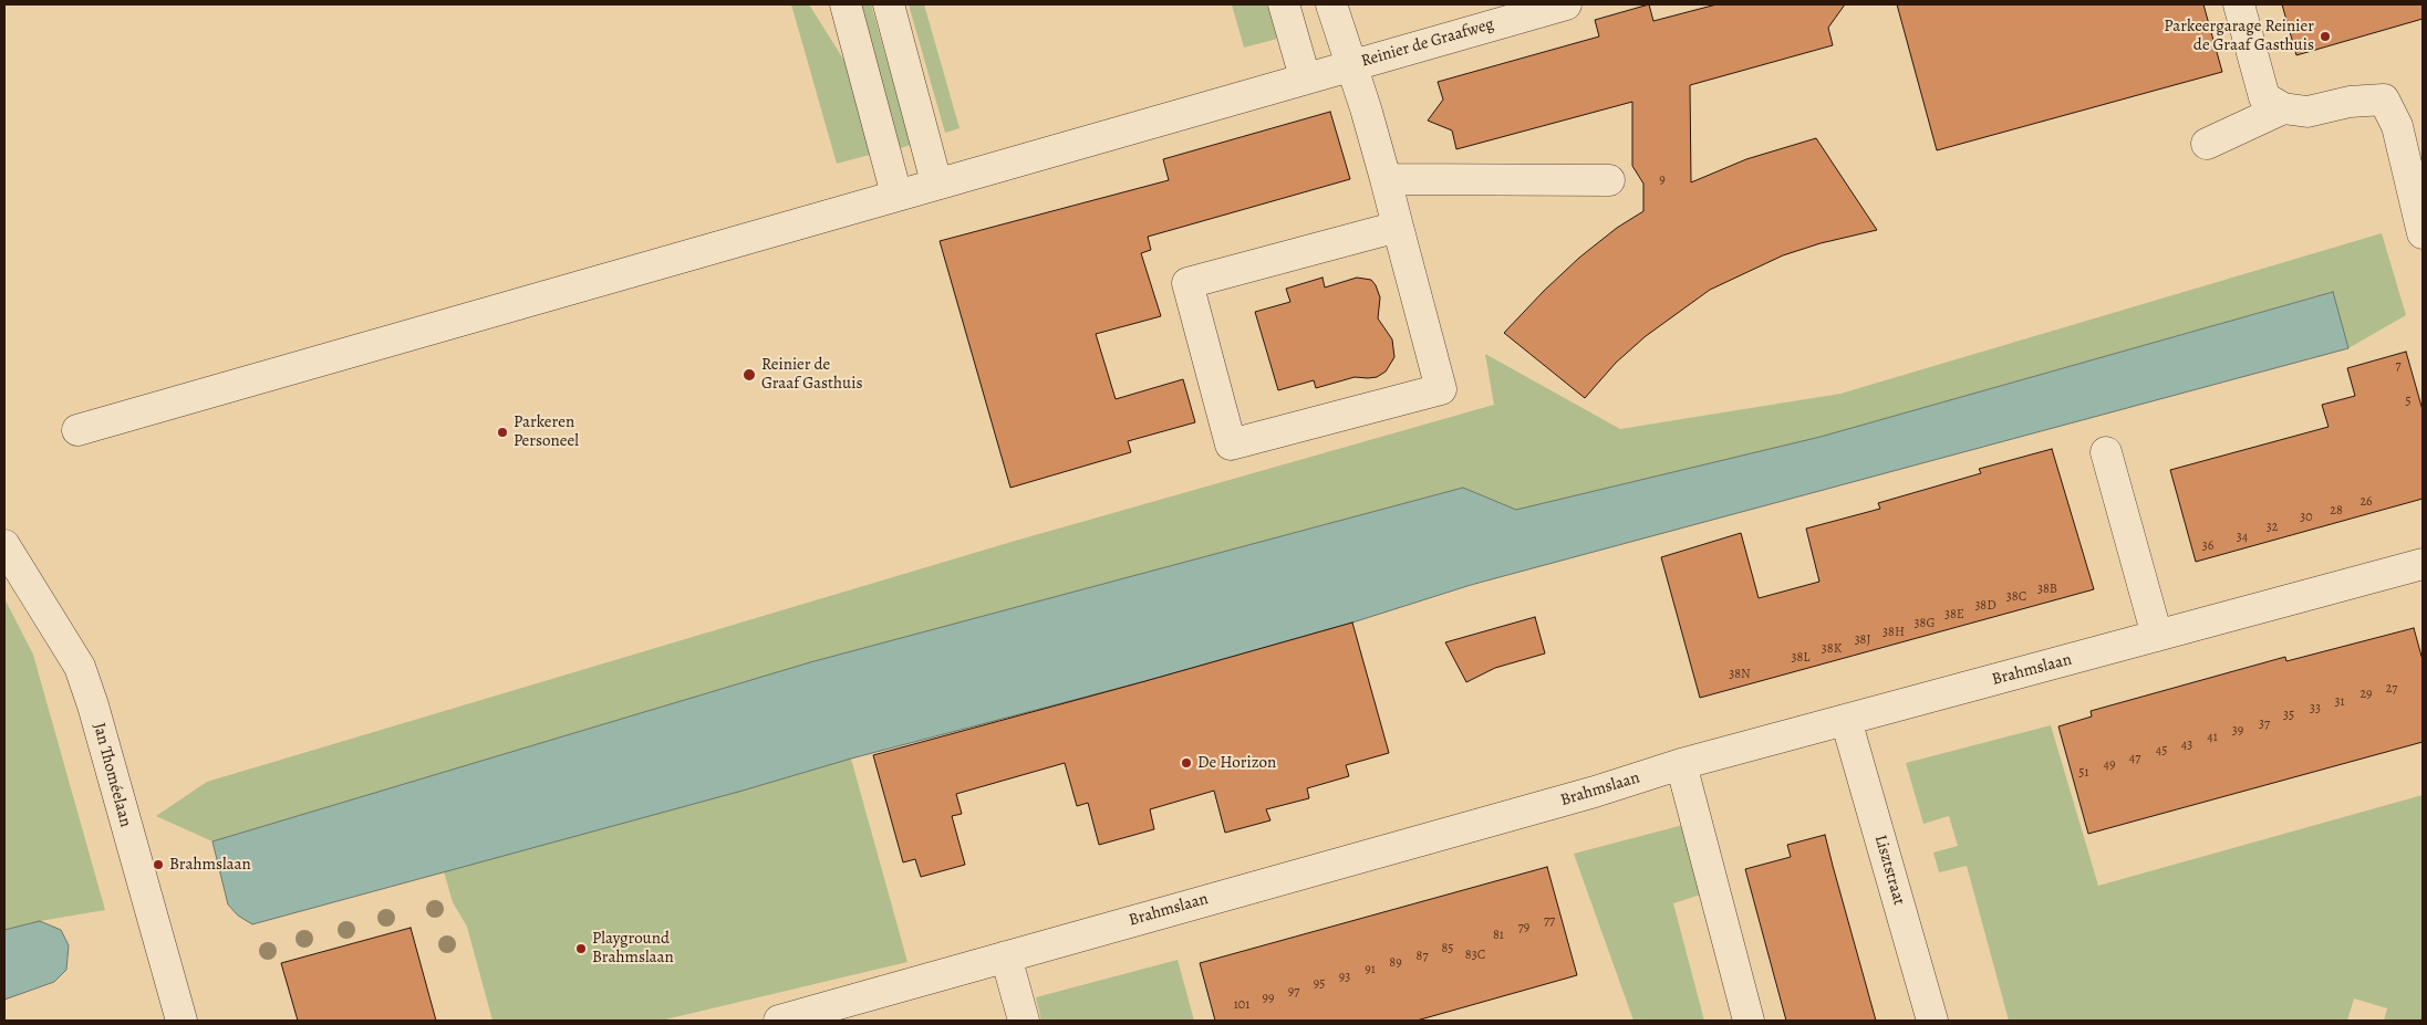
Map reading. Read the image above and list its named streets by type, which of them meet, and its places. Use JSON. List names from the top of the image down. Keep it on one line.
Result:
{"streets":{"street":["Reinier de Graafweg","Brahmslaan","Jan Thoméelaan","Lisztstraat"]},"crossings":[["Brahmslaan","Lisztstraat"]],"places":["Parkeergarage Reinier de Graaf Gasthuis","Reinier de Graaf Gasthuis","Parkeren Personeel","De Horizon","Brahmslaan","Playground Brahmslaan"],"house_numbers":["9","7","5","26","28","30","32","34","36","38B","38C","38D","38E","38G","38H","38J","38K","38L","38N","27","29","31","33","35","37","39","41","43","45","47","49","51","77","79","81","85","83C","87","89","91","93","95","97","99","101"]}
